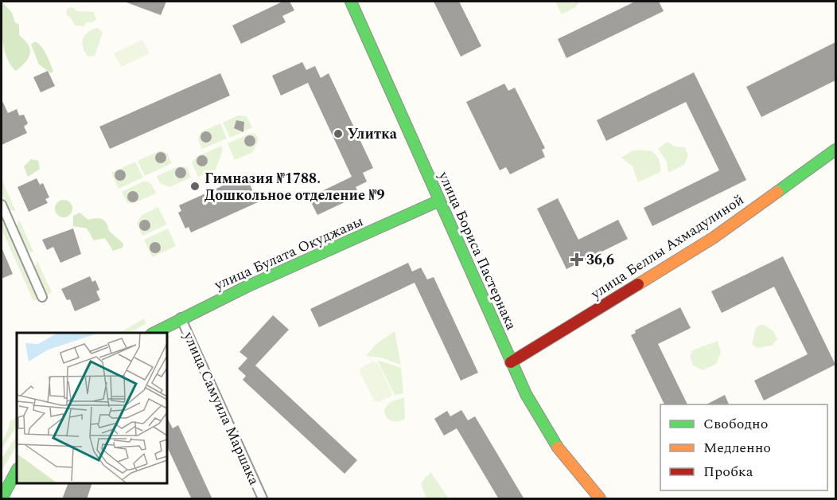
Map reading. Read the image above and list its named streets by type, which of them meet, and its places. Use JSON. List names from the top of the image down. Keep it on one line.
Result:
{"streets":{"street":["улица Беллы Ахмадулиной","улица Бориса Пастернака","улица Булата Окуджавы","улица Самуила Маршака"]},"crossings":[["улица Беллы Ахмадулиной","улица Бориса Пастернака"],["улица Бориса Пастернака","улица Булата Окуджавы"],["улица Булата Окуджавы","улица Самуила Маршака"]],"places":{"other":["Улитка","Гимназия №1788. Дошкольное отделение №9"],"health":["36,6"]},"legend":["Свободно","Медленно","Пробка"]}
